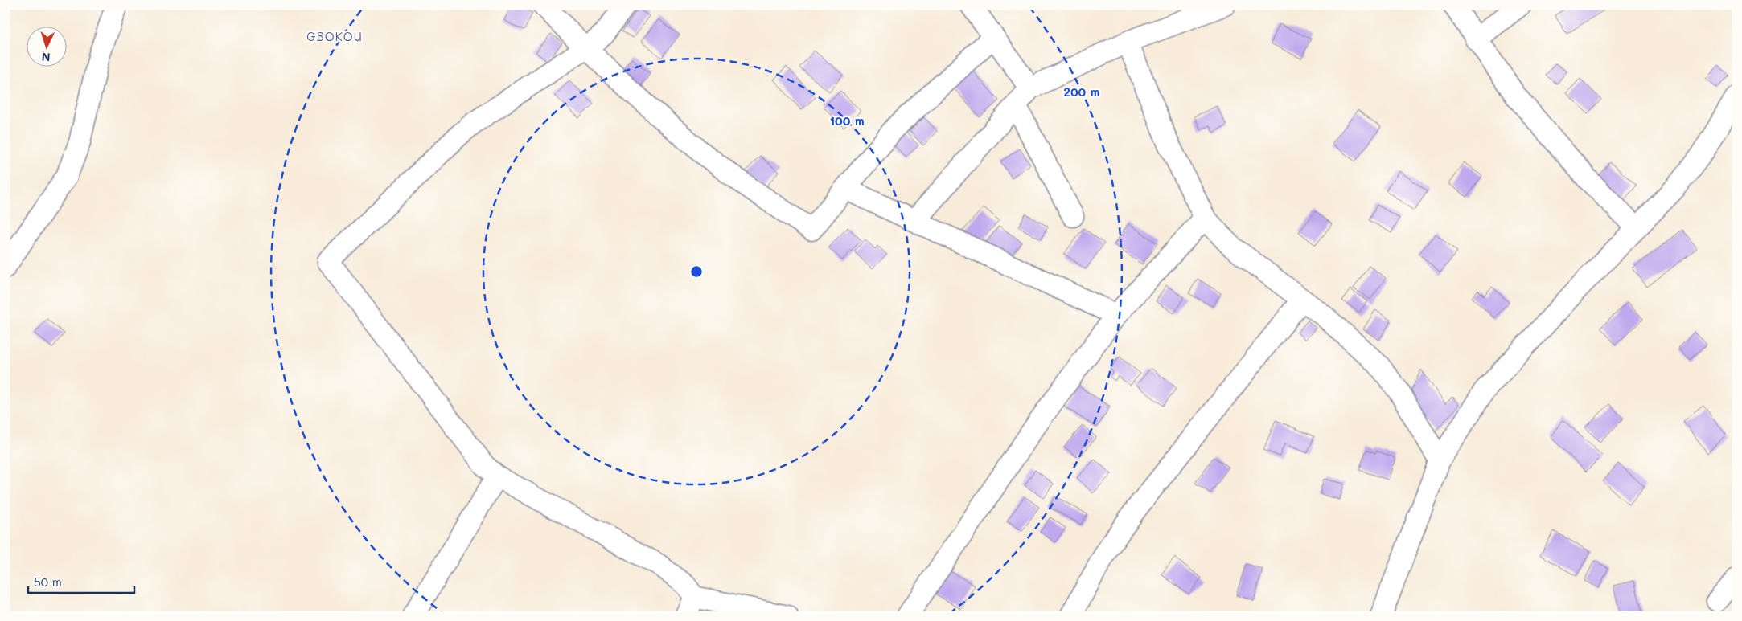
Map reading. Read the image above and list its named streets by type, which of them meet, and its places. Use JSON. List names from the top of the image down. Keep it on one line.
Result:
{"districts":["GBOKOU"],"scale_bar":"50 m","north":"bottom","rings":["200 m","100 m"]}
